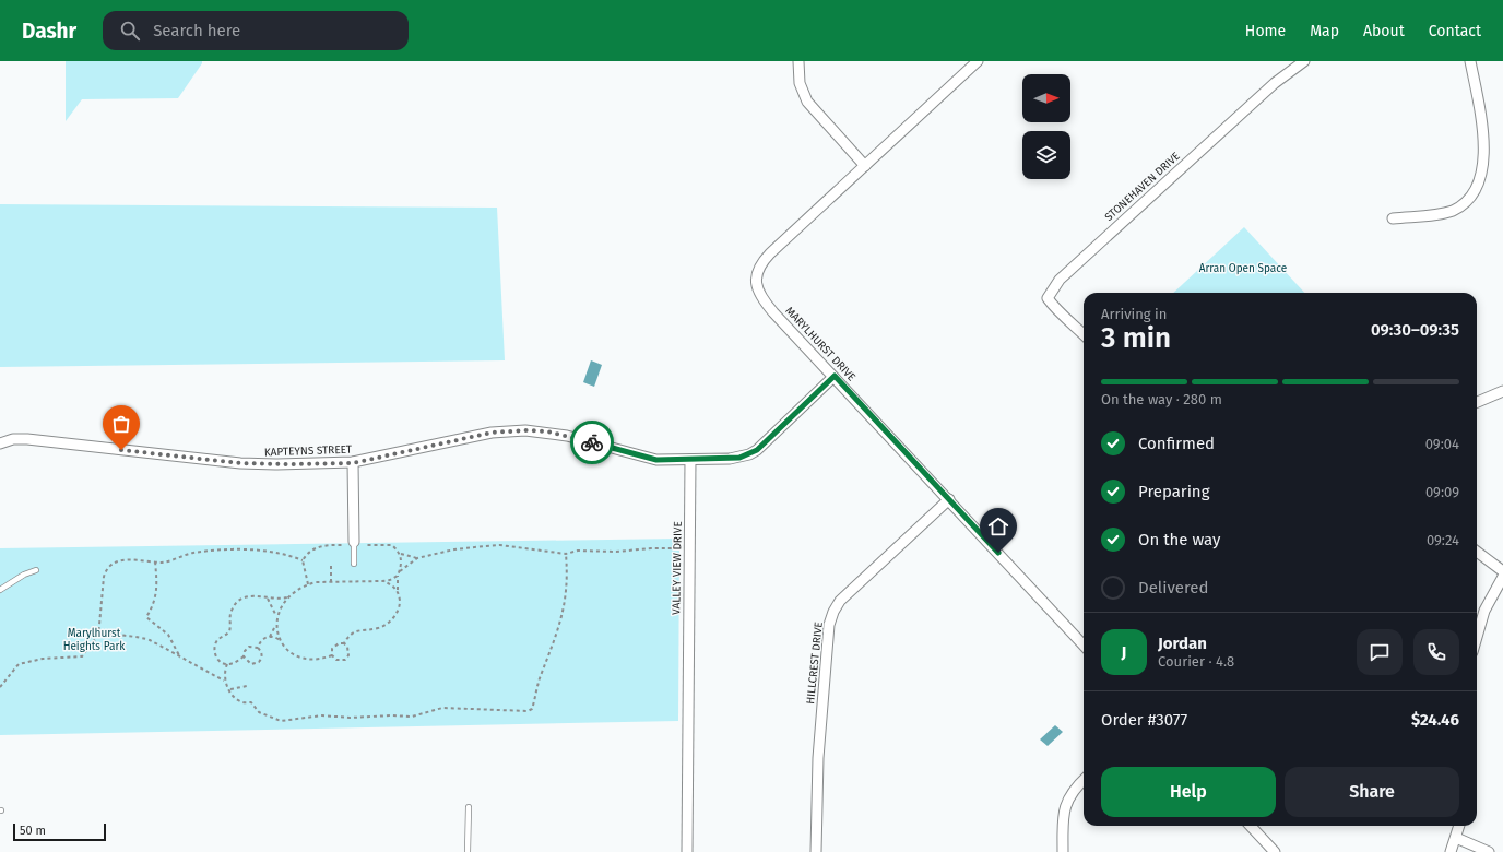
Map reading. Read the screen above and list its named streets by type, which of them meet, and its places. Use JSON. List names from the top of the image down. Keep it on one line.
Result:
{"streets":{"street":["STONEHAVEN DRIVE","MARYLHURST DRIVE","KAPTEYNS STREET","VALLEY VIEW DRIVE","HILLCREST DRIVE"]},"crossings":[["MARYLHURST DRIVE","HILLCREST DRIVE"],["KAPTEYNS STREET","VALLEY VIEW DRIVE"]],"parks":["Arran Open Space","Marylhurst Heights Park"],"scale_bar":"50 m","north":"right","page":{"header":"Dashr","search":"Search here","nav":["Home","Map","About","Contact"],"heading":["3 min","Arriving in","09:30–09:35"],"panel":["Jordan","Courier · 4.8","Order #3077","$24.46"],"bar":"On the way · 280 m","list":[["Confirmed","09:04"],["Preparing","09:09"],["On the way","09:24"],"Delivered"],"round":"J","buttons":["Help","Share"],"scale":"50 m"}}
